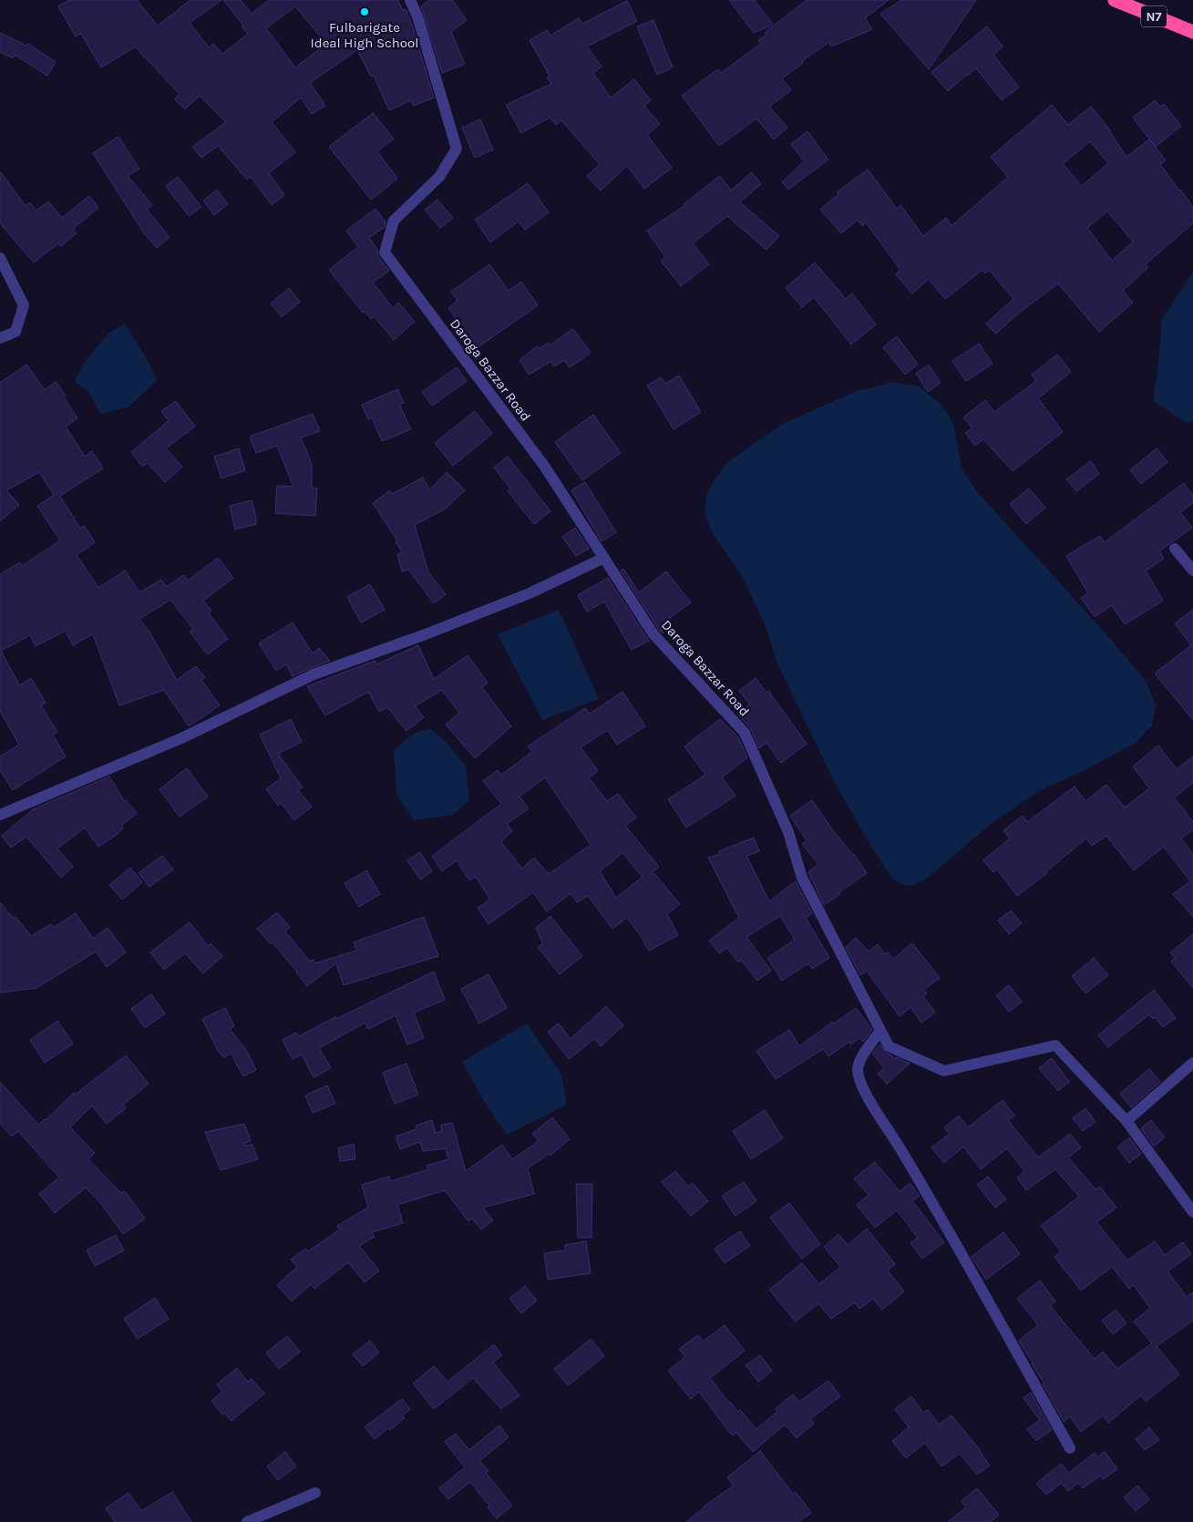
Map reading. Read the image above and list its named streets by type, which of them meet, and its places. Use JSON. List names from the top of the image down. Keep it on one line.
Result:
{"streets":{"highway":["N7"],"street":["Daroga Bazzar Road"]},"places":["Fulbarigate Ideal High School"]}
